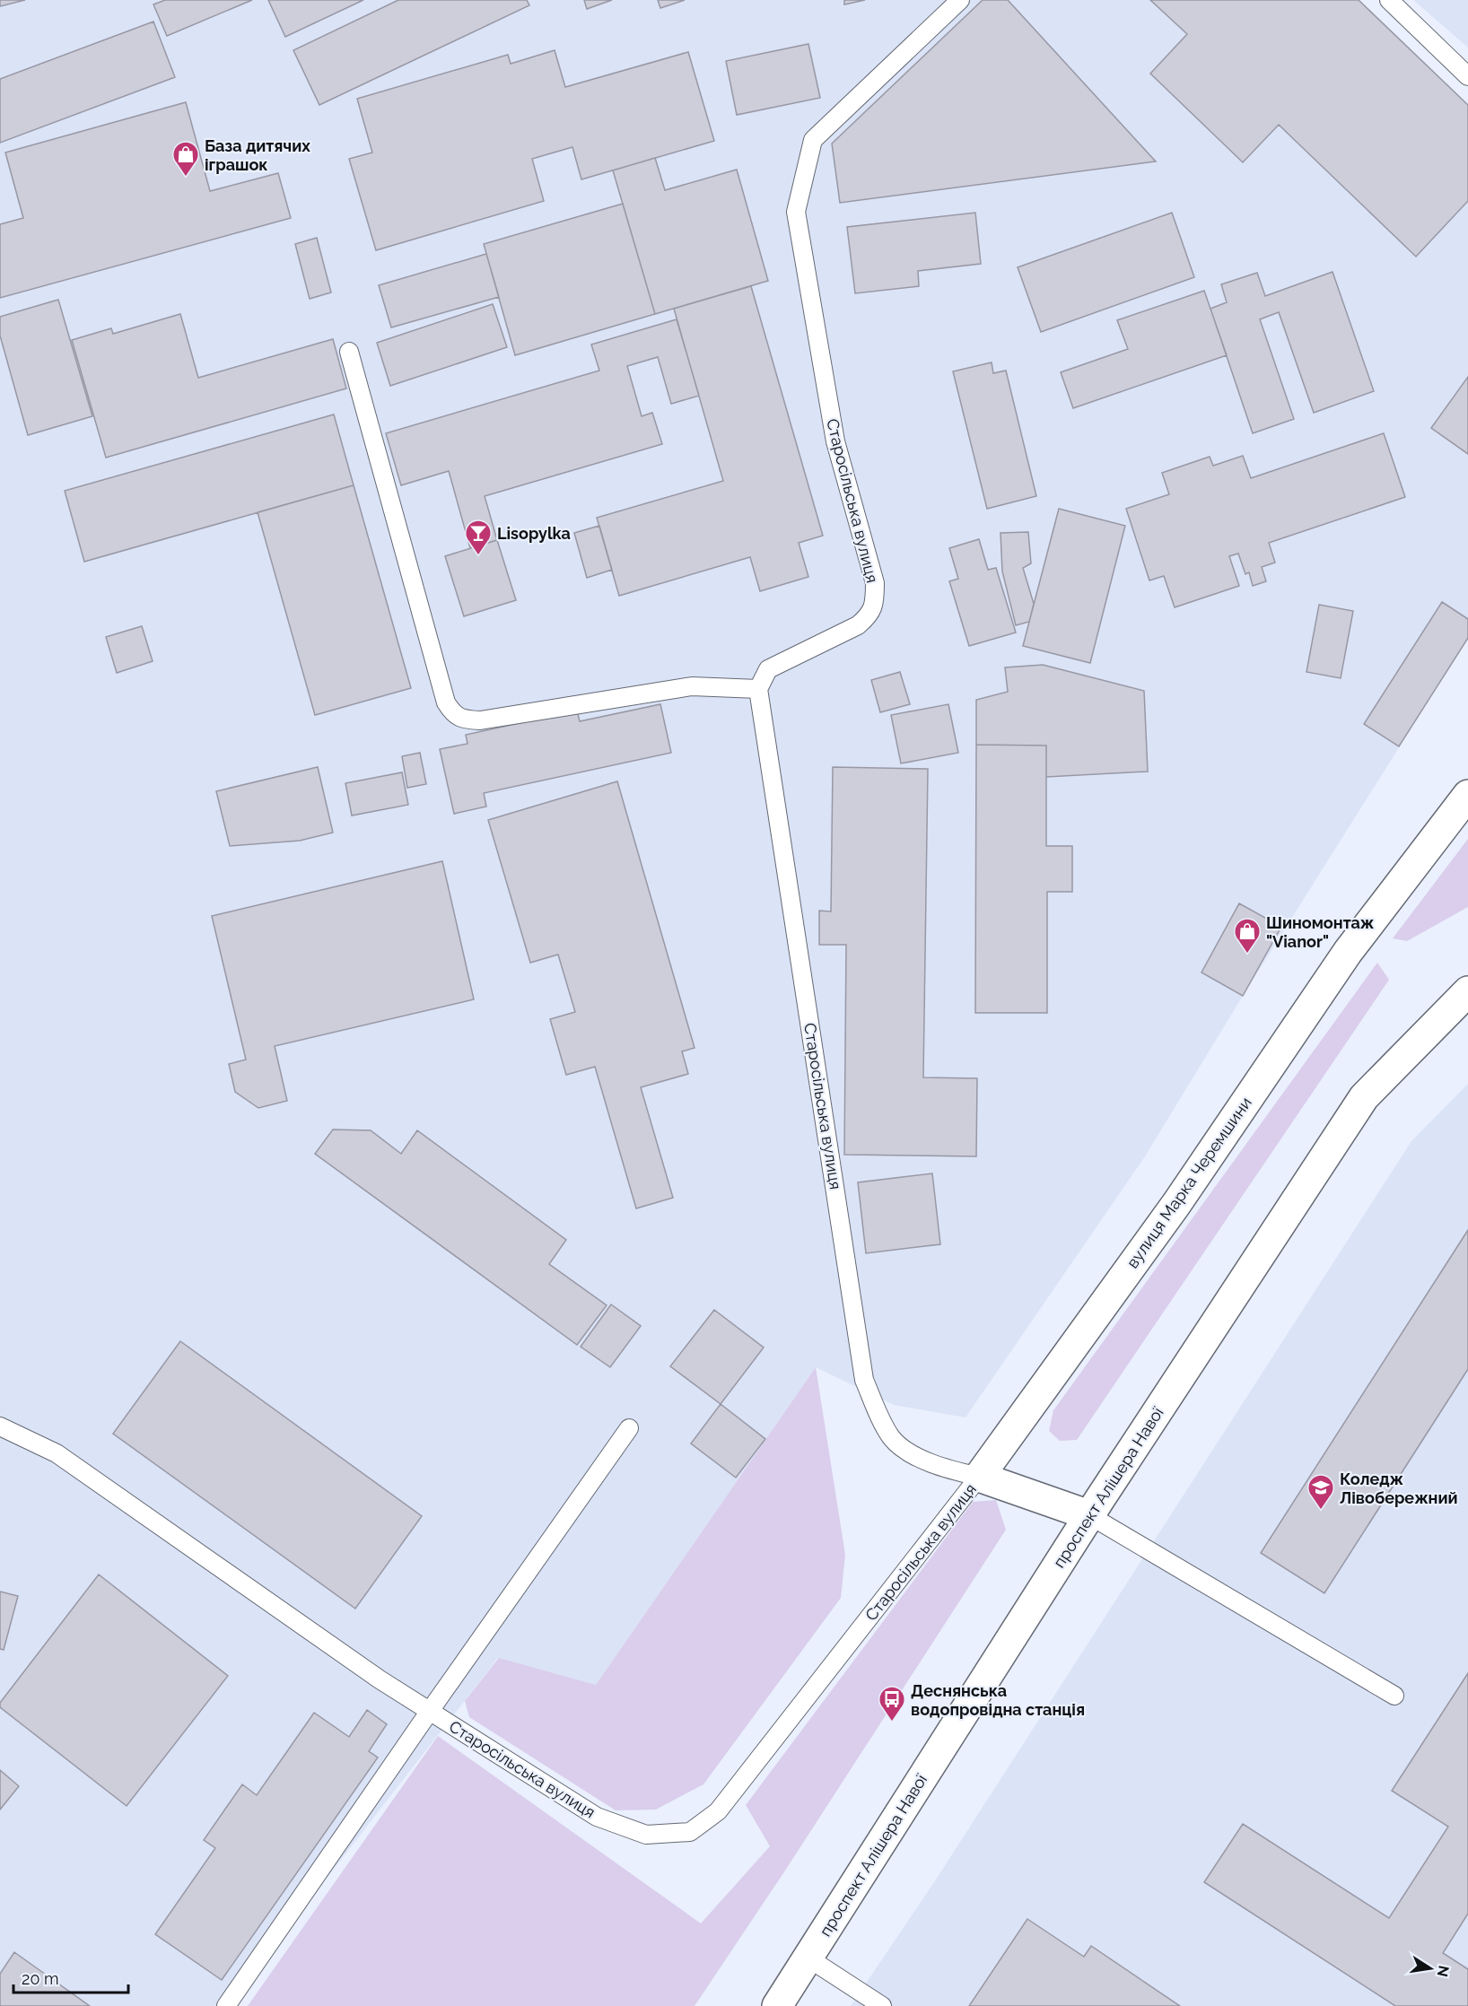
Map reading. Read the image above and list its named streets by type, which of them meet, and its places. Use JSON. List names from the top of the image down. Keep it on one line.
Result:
{"streets":{"street":["вулиця Марка Черемшини","проспект Алішера Навої"],"lane":["Старосільська вулиця"]},"crossings":[["Старосільська вулиця","вулиця Марка Черемшини"]],"places":{"shop":["База дитячих іграшок","Шиномонтаж \"Vianor\""],"bar":["Lisopylka"],"school or university":["Коледж Лівобережний"],"bus stop":["Деснянська водопровідна станція"]},"scale_bar":"20 m","north":"right"}
